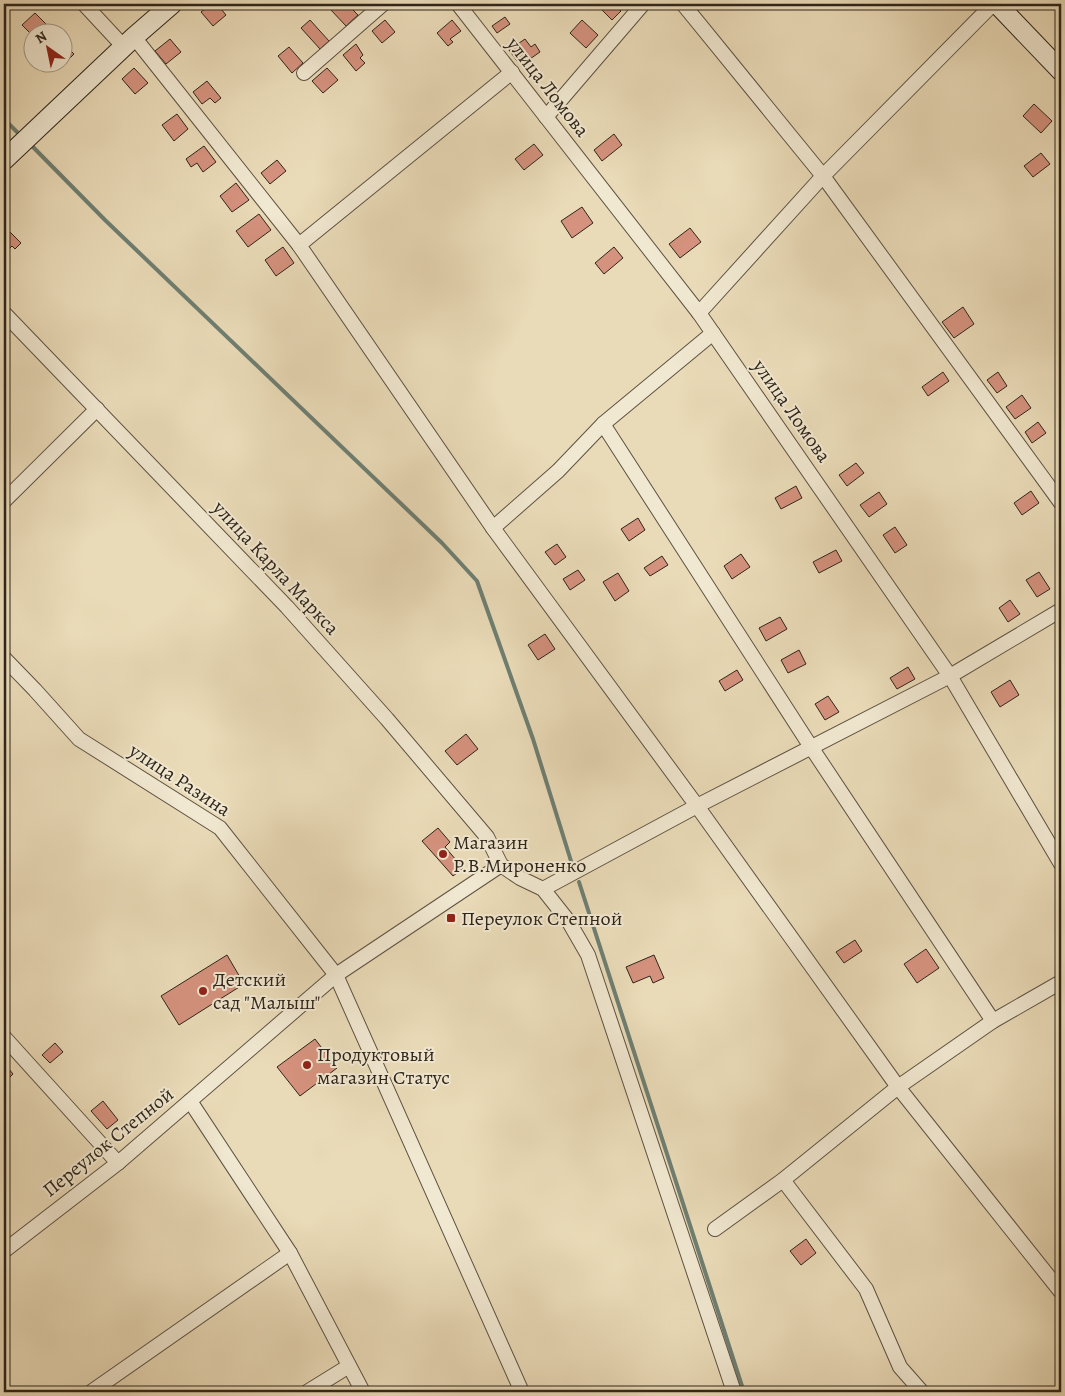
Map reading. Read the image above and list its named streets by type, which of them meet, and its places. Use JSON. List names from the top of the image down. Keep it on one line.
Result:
{"streets":{"street":["улица Ломова","улица Карла Маркса","улица Разина","Переулок Степной"]},"crossings":[["улица Карла Маркса","Переулок Степной"],["улица Разина","Переулок Степной"]],"places":{"other":["Магазин Р.В.Мироненко","Детский сад \"Малыш\"","Продуктовый магазин Статус"],"transit":["Переулок Степной"]},"north":"top left"}
